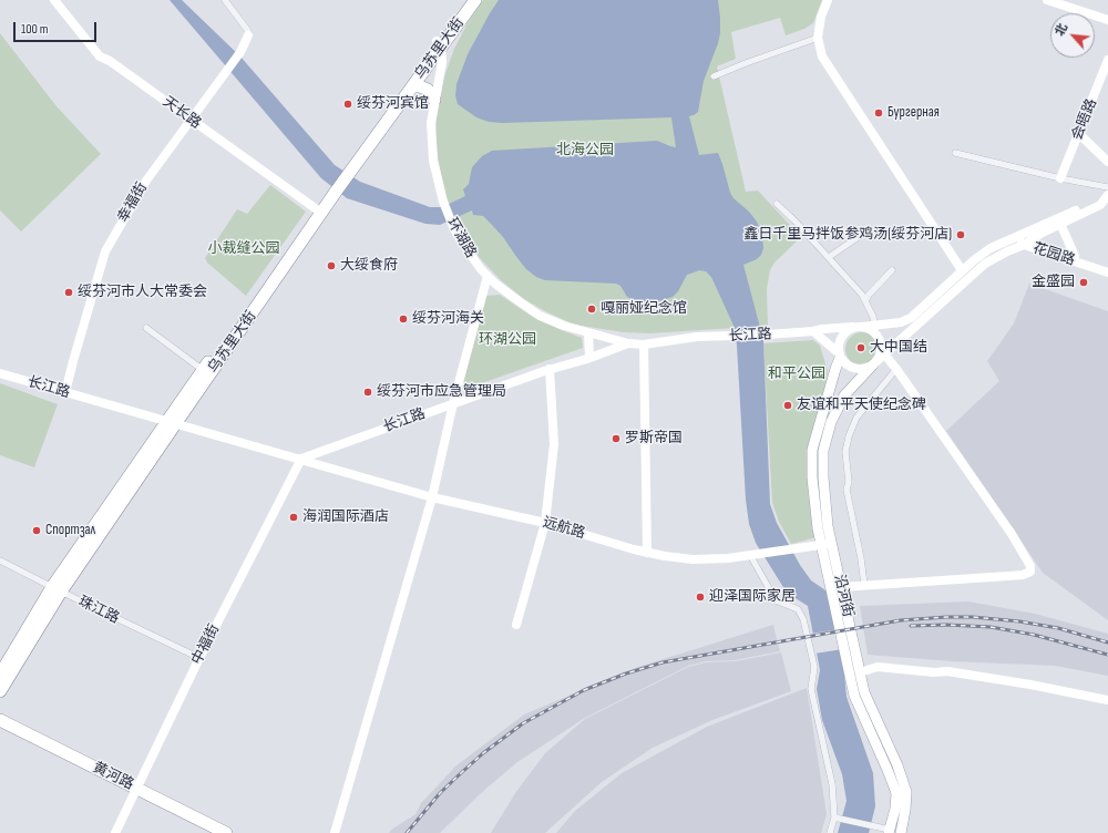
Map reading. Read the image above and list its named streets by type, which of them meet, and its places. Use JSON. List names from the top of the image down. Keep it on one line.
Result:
{"streets":{"highway":["乌苏里大街","黄河路"],"main road":["沿河街"],"street":["天长路","会晤路","幸福街","环湖路","花园路","长江路","远航路","珠江路","中福街"]},"crossings":[["乌苏里大街","天长路"],["乌苏里大街","环湖路"],["乌苏里大街","长江路"],["乌苏里大街","珠江路"],["天长路","幸福街"],["幸福街","长江路"],["环湖路","长江路"],["花园路","长江路"],["长江路","远航路"],["长江路","沿河街"],["长江路","中福街"],["远航路","沿河街"],["远航路","中福街"],["珠江路","中福街"],["中福街","黄河路"]],"parks":["北海公园","小裁缝公园","环湖公园","和平公园"],"places":["绥芬河宾馆","Бургерная","鑫日千里马拌饭参鸡汤(绥芬河店)","大绥食府","金盛园","绥芬河市人大常委会","嘎丽娅纪念馆","绥芬河海关","大中国结","绥芬河市应急管理局","友谊和平天使纪念碑","罗斯帝国","海润国际酒店","Спортзал","迎泽国际家居"],"scale_bar":"100 m","north":"top left"}
